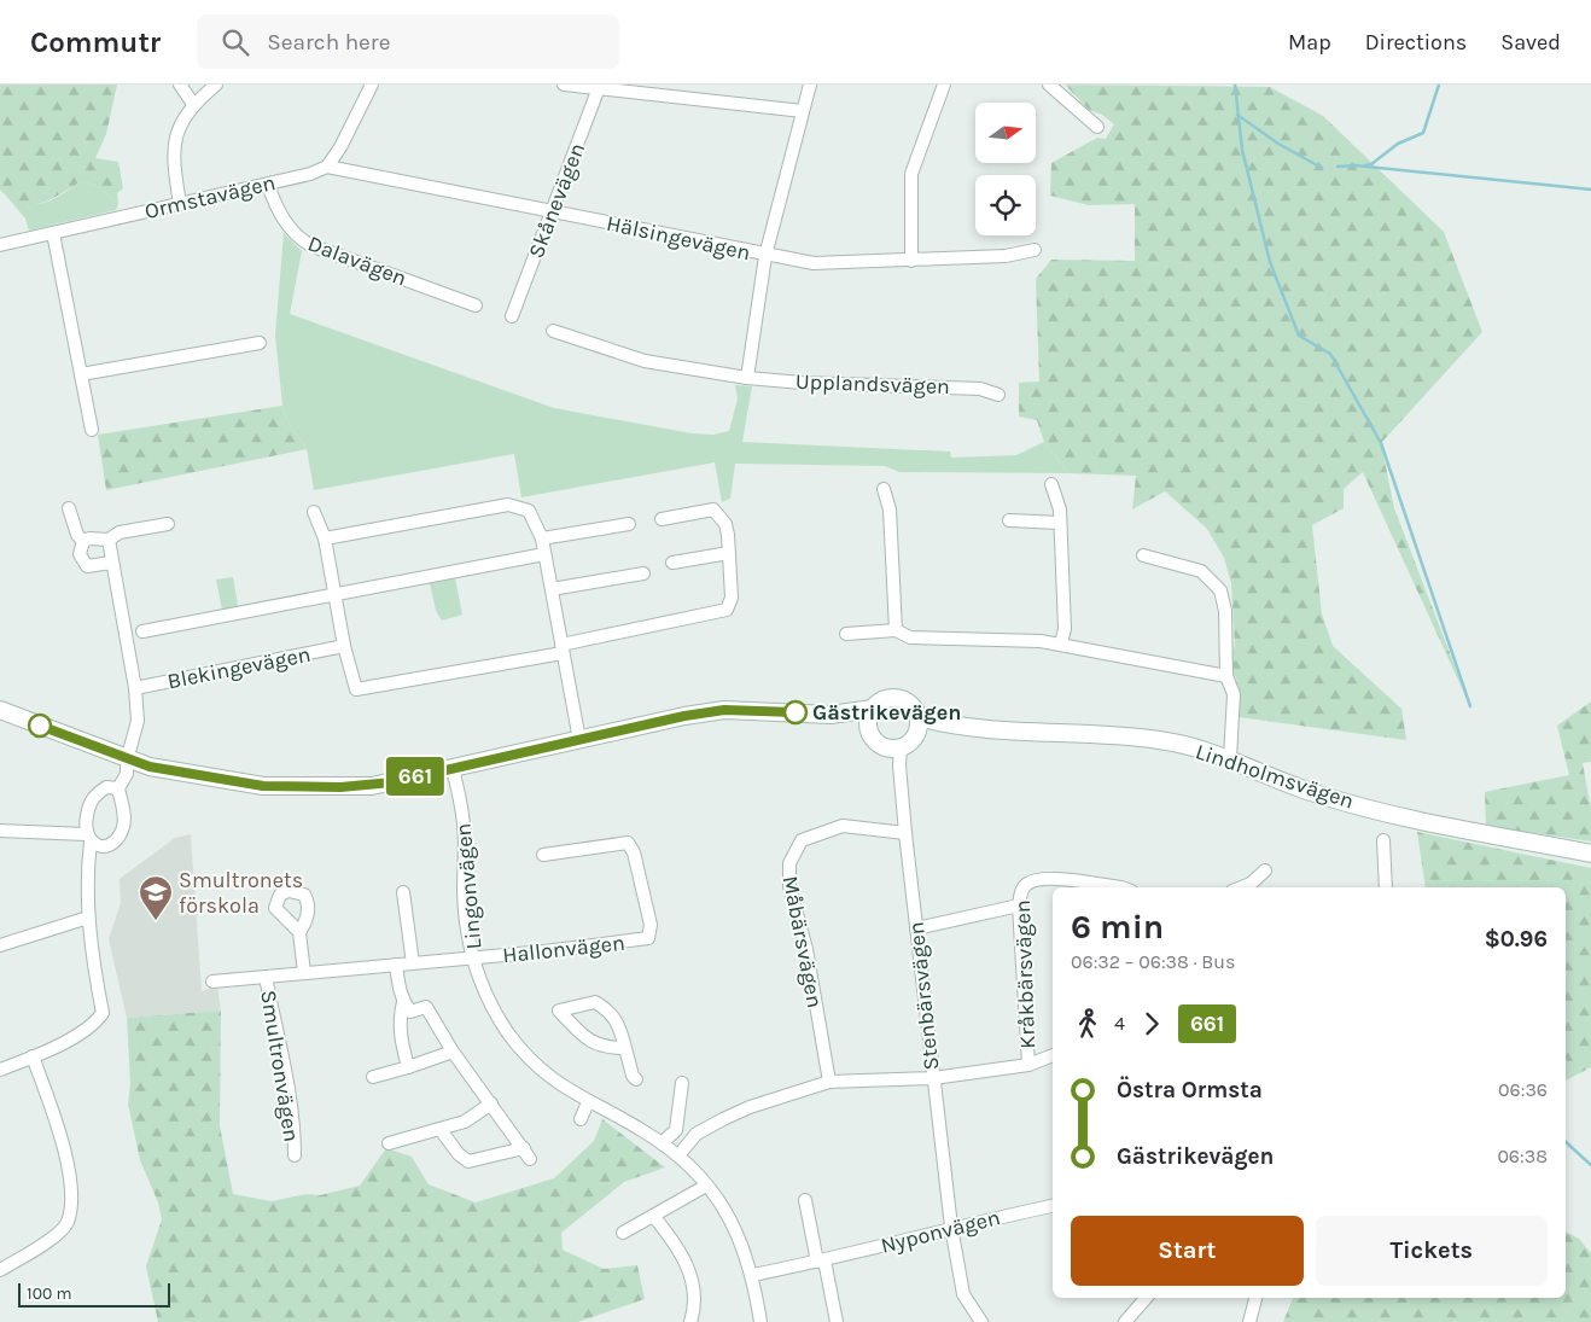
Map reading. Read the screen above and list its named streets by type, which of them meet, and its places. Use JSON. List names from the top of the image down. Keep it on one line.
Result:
{"streets":{"main road":["Lindholmsvägen"],"street":["Ormstavägen","Skånevägen","Hälsingevägen","Dalavägen","Upplandsvägen","Blekingevägen","Lingonvägen","Måbärsvägen","Hallonvägen","Kråkbärsvägen","Stenbärsvägen","Smultronvägen","Nyponvägen"]},"crossings":[["Ormstavägen","Hälsingevägen"],["Ormstavägen","Dalavägen"],["Skånevägen","Hälsingevägen"],["Lindholmsvägen","Lingonvägen"],["Lindholmsvägen","Stenbärsvägen"],["Lingonvägen","Hallonvägen"],["Lingonvägen","Smultronvägen"],["Lingonvägen","Nyponvägen"],["Måbärsvägen","Stenbärsvägen"],["Hallonvägen","Smultronvägen"],["Stenbärsvägen","Nyponvägen"]],"places":{"other":["Gästrikevägen"],"school or university":["Smultronets förskola"]},"lines":["bus line 661"],"scale_bar":"100 m","north":"right","page":{"header":"Commutr","search":"Search here","nav":["Map","Directions","Saved"],"on_map":"661","heading":["6 min","06:32 – 06:38 · Bus","$0.96"],"legs":["4","661"],"list":[{"name":"Östra Ormsta","value":"06:36"},{"name":"Gästrikevägen","value":"06:38"}],"buttons":["Start","Tickets"],"scale":"100 m"}}
